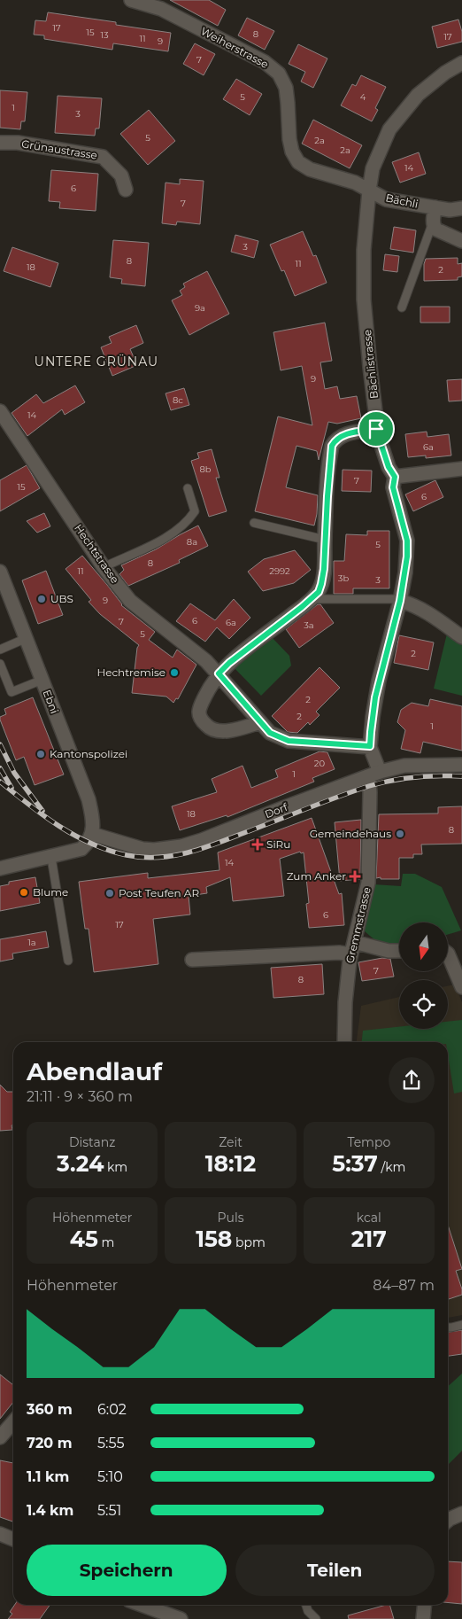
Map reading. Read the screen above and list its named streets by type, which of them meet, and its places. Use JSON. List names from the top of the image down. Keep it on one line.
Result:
{"streets":{"street":["Weiherstrasse","Grünaustrasse","Bächli","Bächlistrasse","Hechtstrasse","Ebni","Dorf","Gremmstrasse"]},"crossings":[["Weiherstrasse","Bächli"],["Weiherstrasse","Bächlistrasse"],["Bächli","Bächlistrasse"],["Bächlistrasse","Hechtstrasse"],["Bächlistrasse","Dorf"],["Bächlistrasse","Gremmstrasse"],["Ebni","Dorf"],["Dorf","Gremmstrasse"]],"districts":["UNTERE GRÜNAU"],"places":{"other":["UBS","Hechtremise","Kantonspolizei","Gemeindehaus","Blume","Post Teufen AR"],"health":["SiRu","Zum Anker"]},"house_numbers":["17","15","8","13","17","11","9","7","5","4","1","3","5","2a","2a","14","6","7","3","8","11","18","2","9a","9","8c","14","6a","8b","7","15","6","8a","5","8","11","2992","3b","3","9","6","7","6a","3a","5","2","2","2","1","20","1","18","8","14","6","17","1a","7","8"],"north":"bottom","page":{"heading":["Abendlauf","21:11 · 9 × 360 m"],"stats":[["Distanz","3.24 km"],["Zeit","18:12"],["Tempo","5:37 /km"],["Höhenmeter","45 m"],["Puls","158 bpm"],["kcal","217"]],"chart":["Höhenmeter","84–87 m"],"list":[{"name":"360 m","note":"6:02"},{"name":"720 m","note":"5:55"},{"name":"1.1 km","note":"5:10"},{"name":"1.4 km","note":"5:51"}],"buttons":["Speichern","Teilen"]}}
